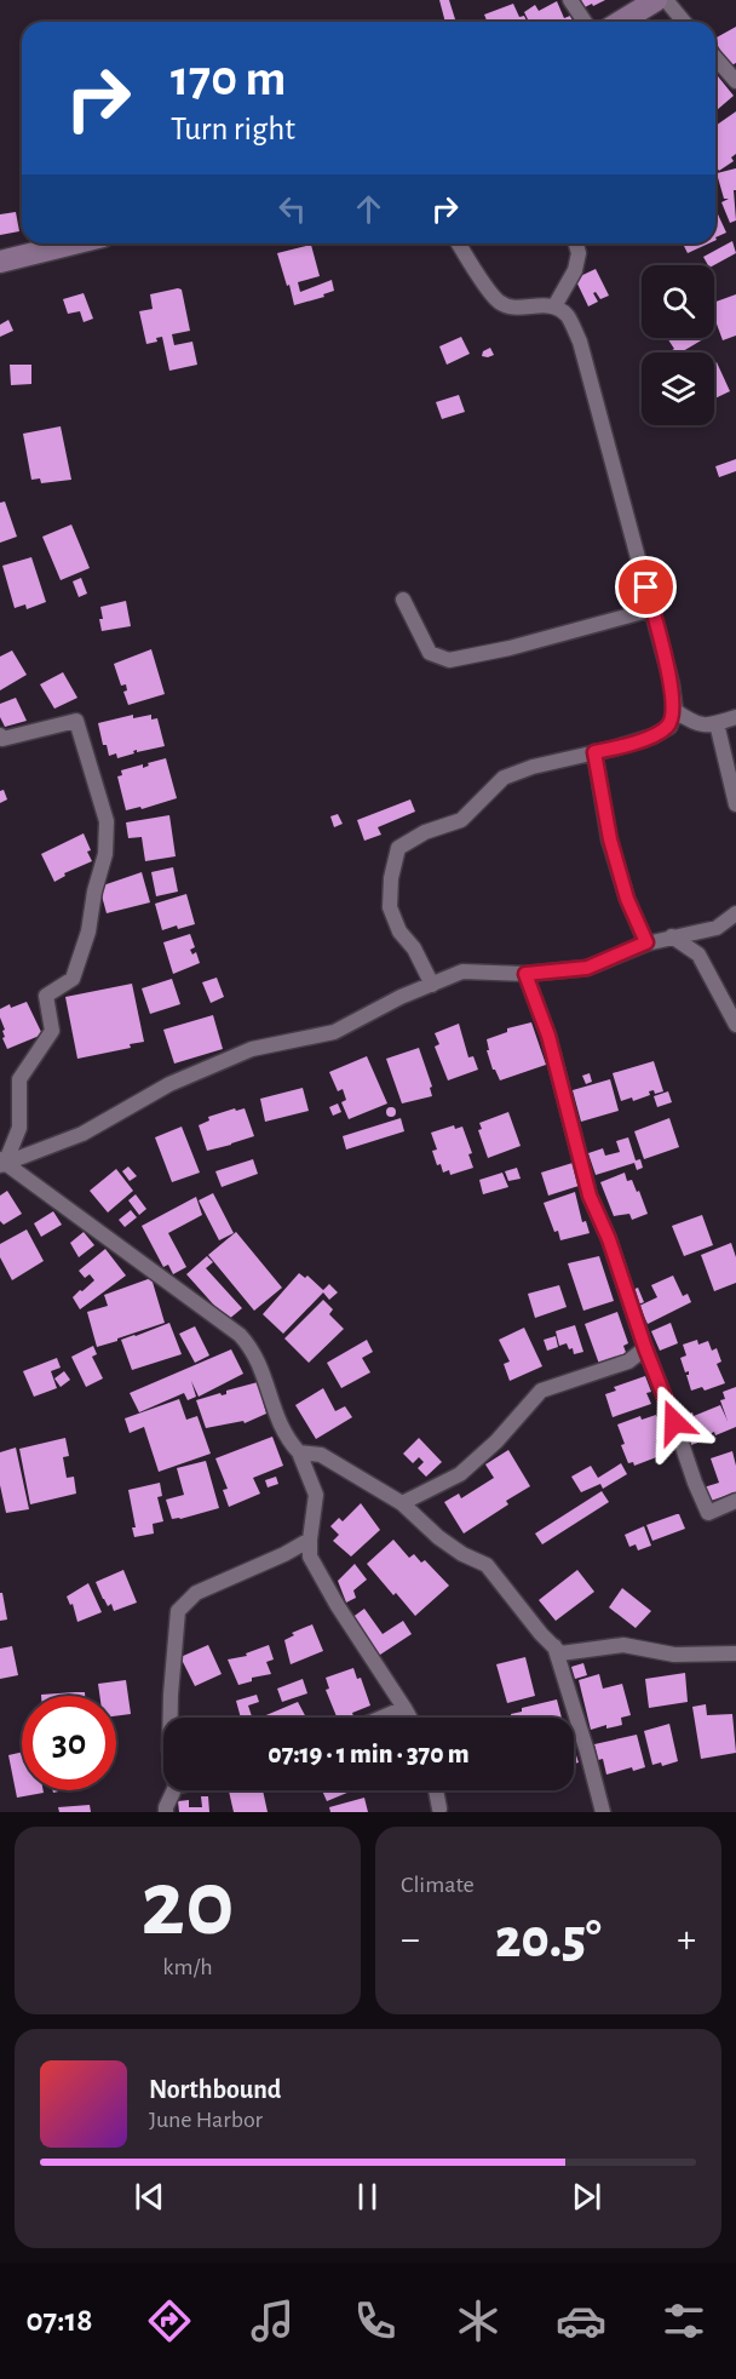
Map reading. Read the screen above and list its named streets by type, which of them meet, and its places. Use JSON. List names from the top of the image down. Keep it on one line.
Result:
{"page":{"turn":["170 m","Turn right"],"limit":"30","trip":"07:19 · 1 min · 370 m","tile":[["20","km/h"],"Climate"],"heat":["−","20.5°","+"],"song":["Northbound","June Harbor"],"tabs":"07:18"}}
